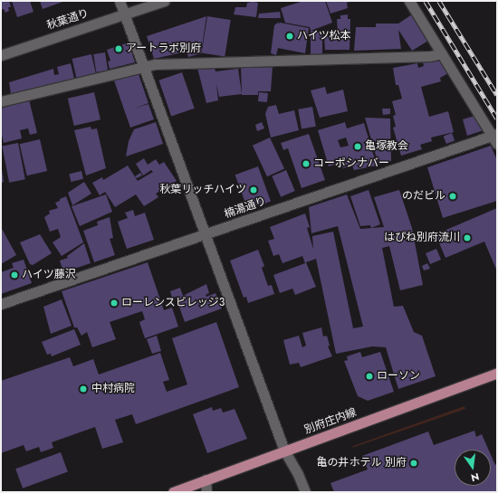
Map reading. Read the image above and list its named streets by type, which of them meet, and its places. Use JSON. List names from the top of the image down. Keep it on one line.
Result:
{"streets":{"main road":["別府庄内線"],"street":["秋葉通り","楠湯通り"]},"places":["ハイツ松本","アートラボ別府","亀塚教会","コーポシナバー","秋葉リッチハイツ","のだビル","はぴね別府流川","ハイツ藤沢","ローレンスビレッジ3","ローソン","中村病院","亀の井ホテル 別府"],"north":"bottom"}
